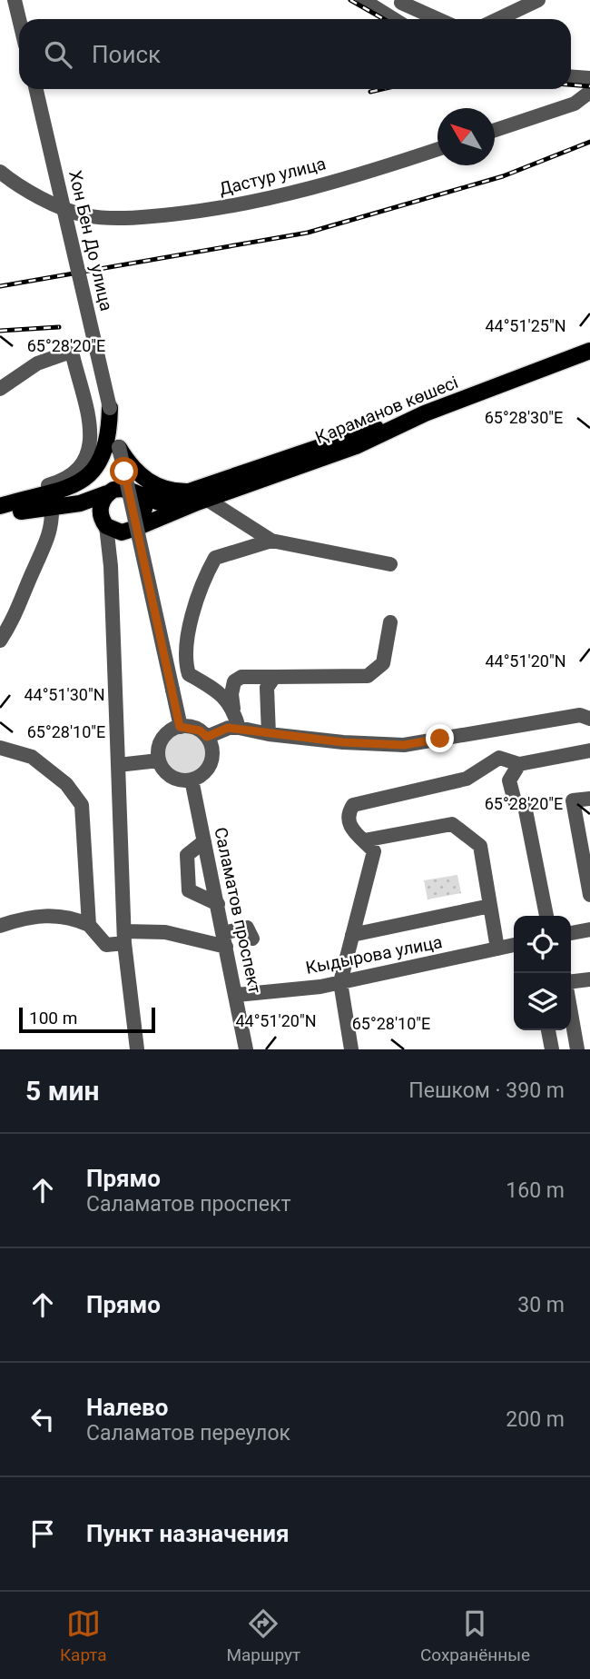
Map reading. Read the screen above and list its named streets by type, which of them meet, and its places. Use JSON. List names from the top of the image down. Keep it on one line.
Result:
{"streets":{"main road":["Қараманов көшесі"],"street":["Дастур улица","Хон Бен До улица","Саламатов проспект","Кыдырова улица"]},"crossings":[["Саламатов проспект","Кыдырова улица"]],"scale_bar":"100 m","north":"top left","page":{"search":"Поиск","scale":"100 m","heading":["5 мин","Пешком · 390 m"],"list":[["Прямо","Саламатов проспект","160 m"],["Прямо","30 m"],["Налево","Саламатов переулок","200 m"],"Пункт назначения"],"nav":["Карта","Маршрут","Сохранённые"]},"coordinates":["44°51'25\"N","65°28'20\"E","65°28'30\"E","44°51'20\"N","44°51'30\"N","65°28'10\"E"]}
